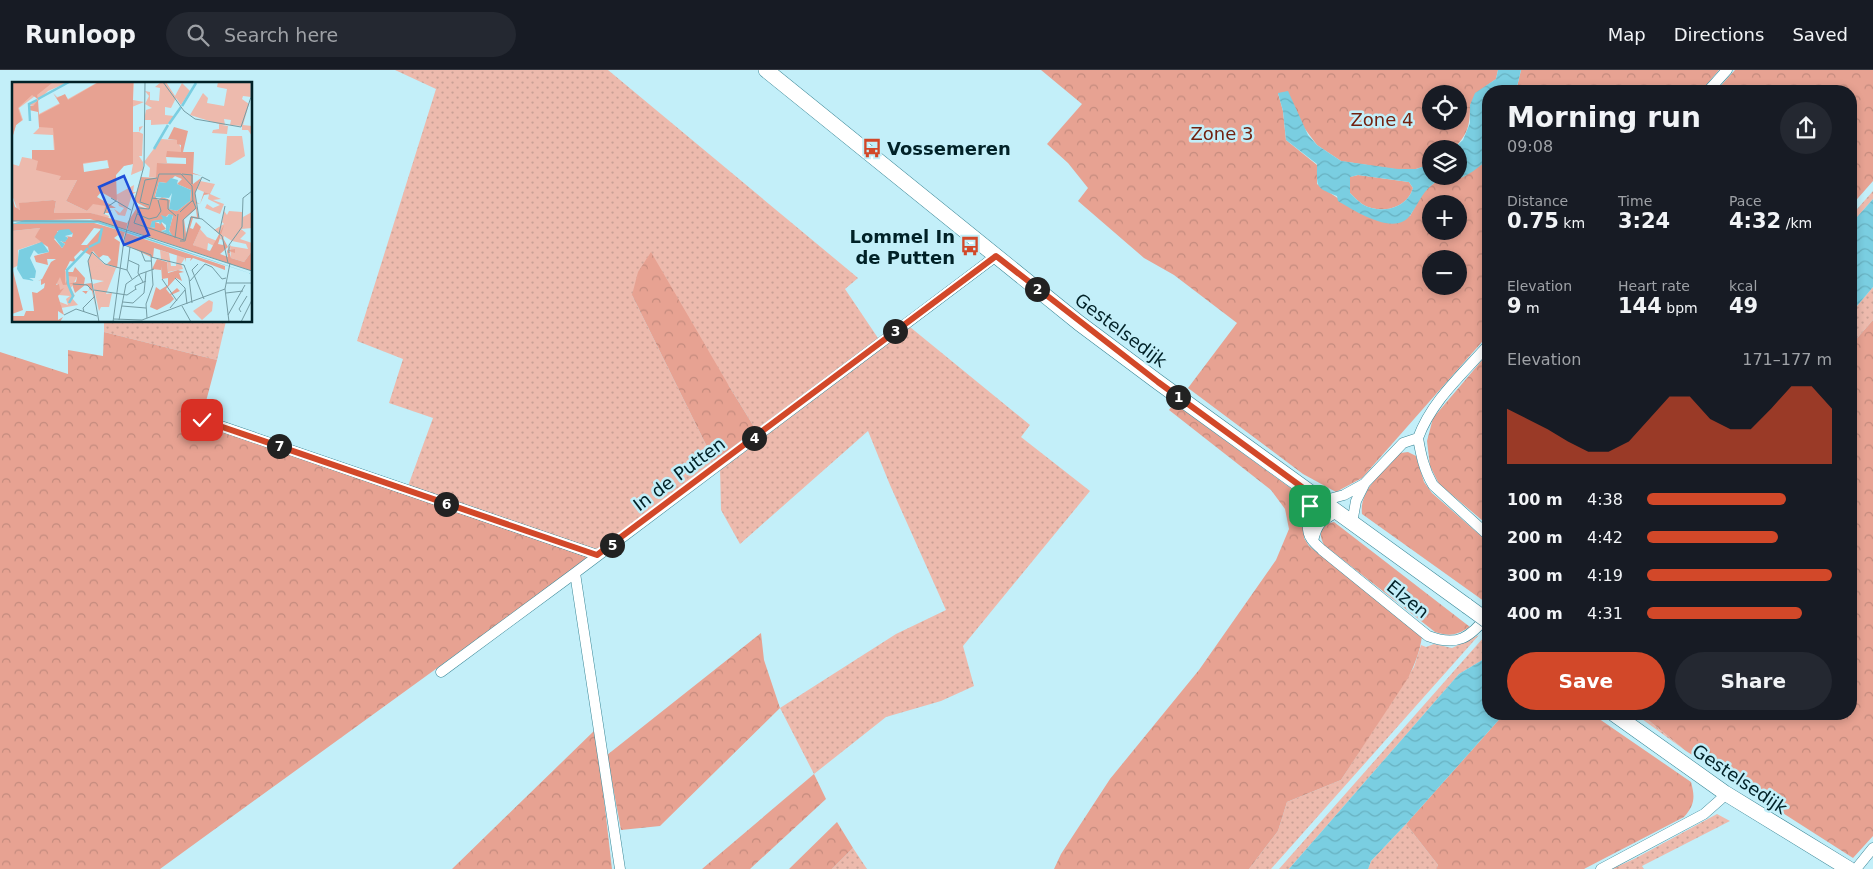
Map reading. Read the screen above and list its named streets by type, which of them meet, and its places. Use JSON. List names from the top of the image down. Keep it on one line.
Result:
{"streets":{"main road":["Gestelsedijk"],"street":["In de Putten","Elzen"]},"crossings":[["Gestelsedijk","In de Putten"]],"parks":["Zone 4","Zone 3"],"places":{"bus stop":["Vossemeren","Lommel In de Putten"]},"page":{"header":"Runloop","search":"Search here","nav":["Map","Directions","Saved"],"map_buttons":["+","−"],"heading":["Morning run","09:08"],"stats":[["Distance","0.75 km"],["Time","3:24"],["Pace","4:32 /km"],["Elevation","9 m"],["Heart rate","144 bpm"],["kcal","49"]],"pins":["2","3","1","4","7","6","5"],"chart":["Elevation","171–177 m"],"list":[{"name":"100 m","note":"4:38"},{"name":"200 m","note":"4:42"},{"name":"300 m","note":"4:19"},{"name":"400 m","note":"4:31"}],"buttons":["Save","Share"]}}
